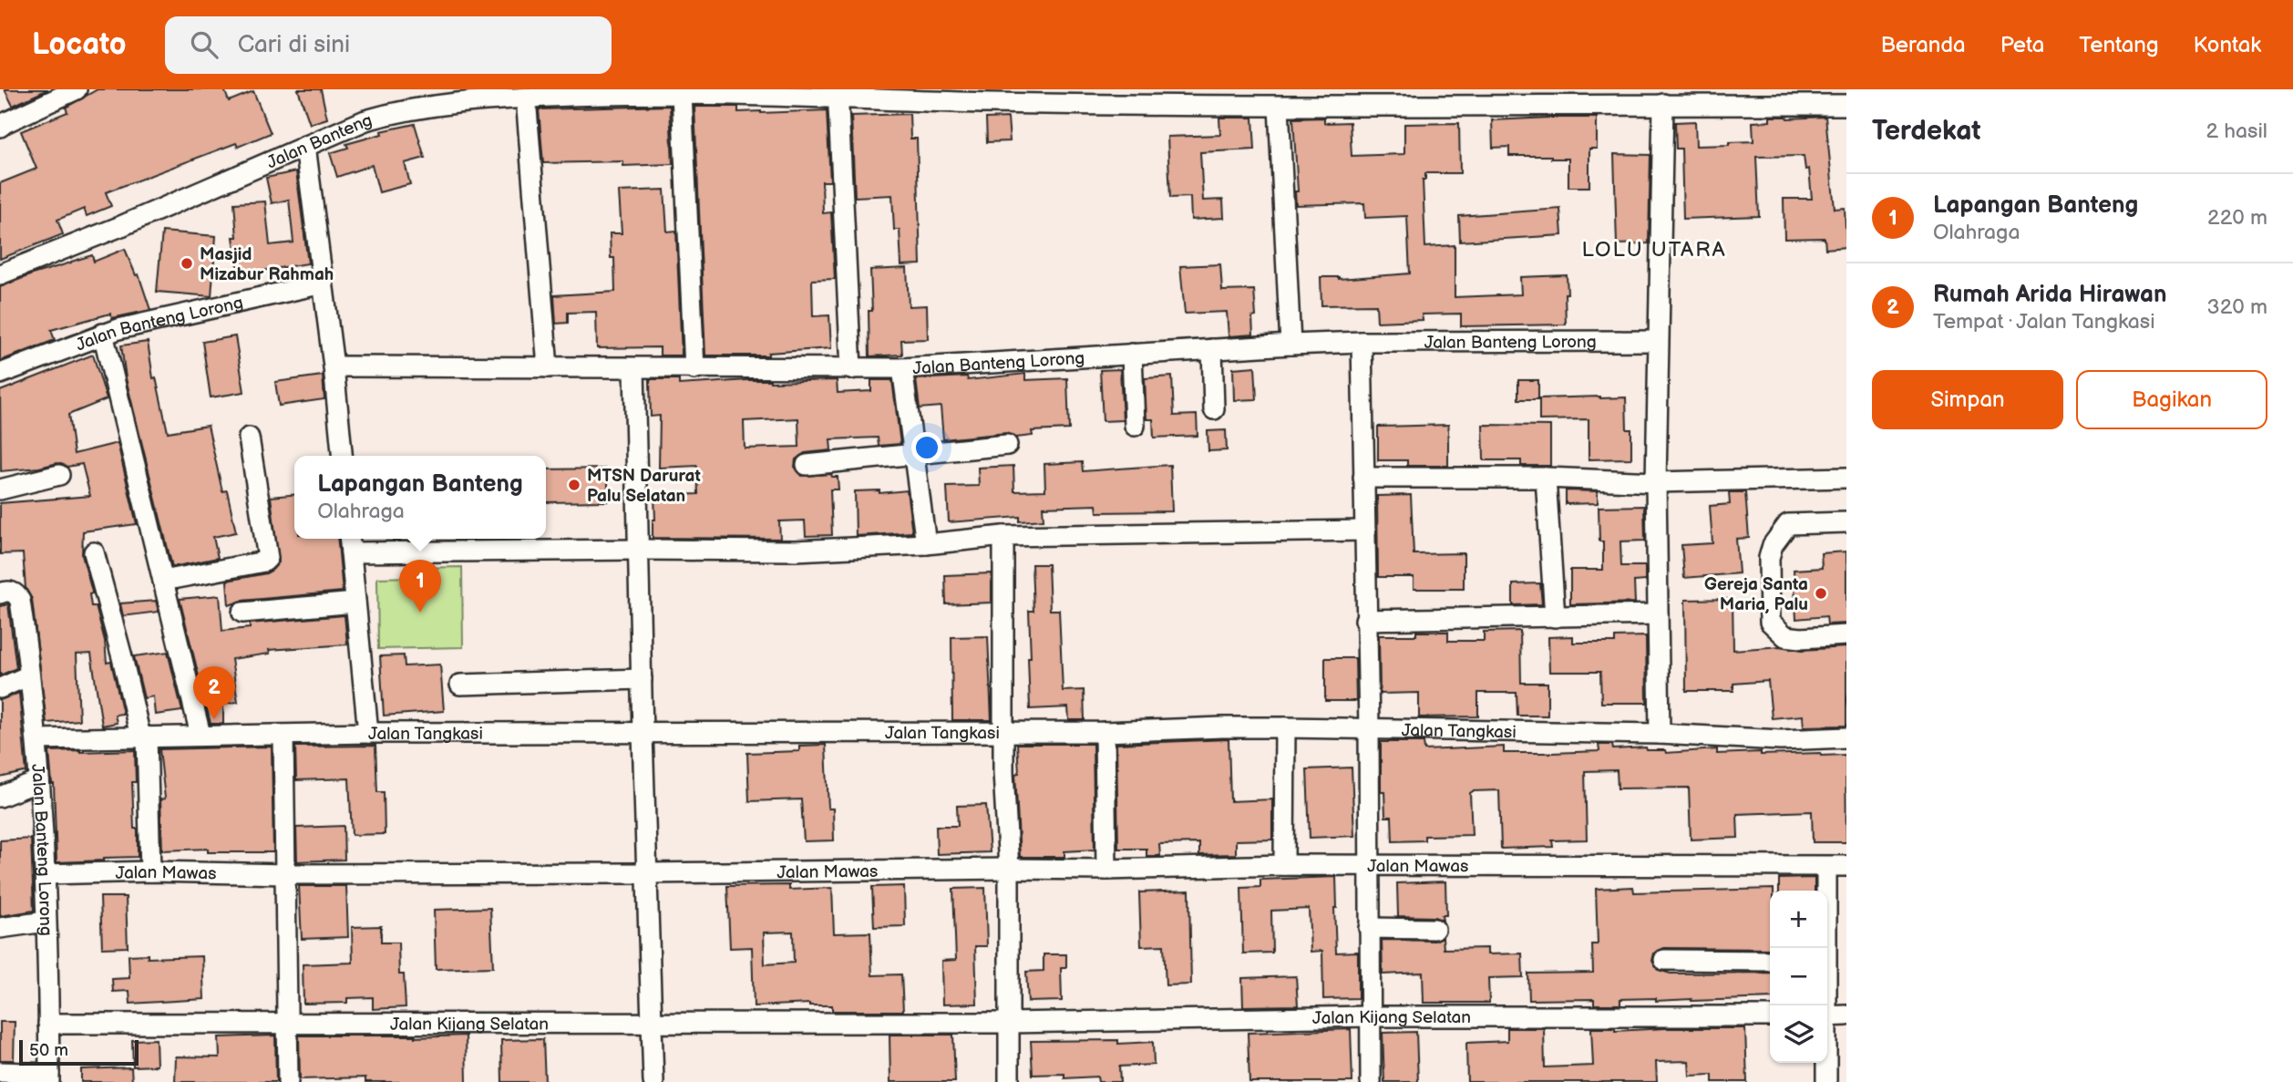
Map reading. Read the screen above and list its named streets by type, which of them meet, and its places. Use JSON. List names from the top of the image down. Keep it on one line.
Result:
{"streets":{"street":["Jalan Banteng","Jalan Banteng Lorong","Jalan Tangkasi","Jalan Mawas","Jalan Kijang Selatan"]},"crossings":[["Jalan Banteng Lorong","Jalan Tangkasi"],["Jalan Banteng Lorong","Jalan Mawas"],["Jalan Banteng Lorong","Jalan Kijang Selatan"]],"districts":["LOLU UTARA"],"places":["Masjid Mizabur Rahmah","MTSN Darurat Palu Selatan","Gereja Santa Maria, Palu"],"scale_bar":"50 m","page":{"header":"Locato","search":"Cari di sini","nav":["Beranda","Peta","Tentang","Kontak"],"heading":["Terdekat","2 hasil"],"list":[{"mark":"1","name":"Lapangan Banteng","note":"Olahraga","value":"220 m"},{"mark":"2","name":"Rumah Arida Hirawan","note":"Tempat · Jalan Tangkasi","value":"320 m"}],"buttons":["Simpan","Bagikan"],"popup":["Lapangan Banteng","Olahraga"],"pins":["1","2"],"map_buttons":["+","−"],"scale":"50 m"}}
